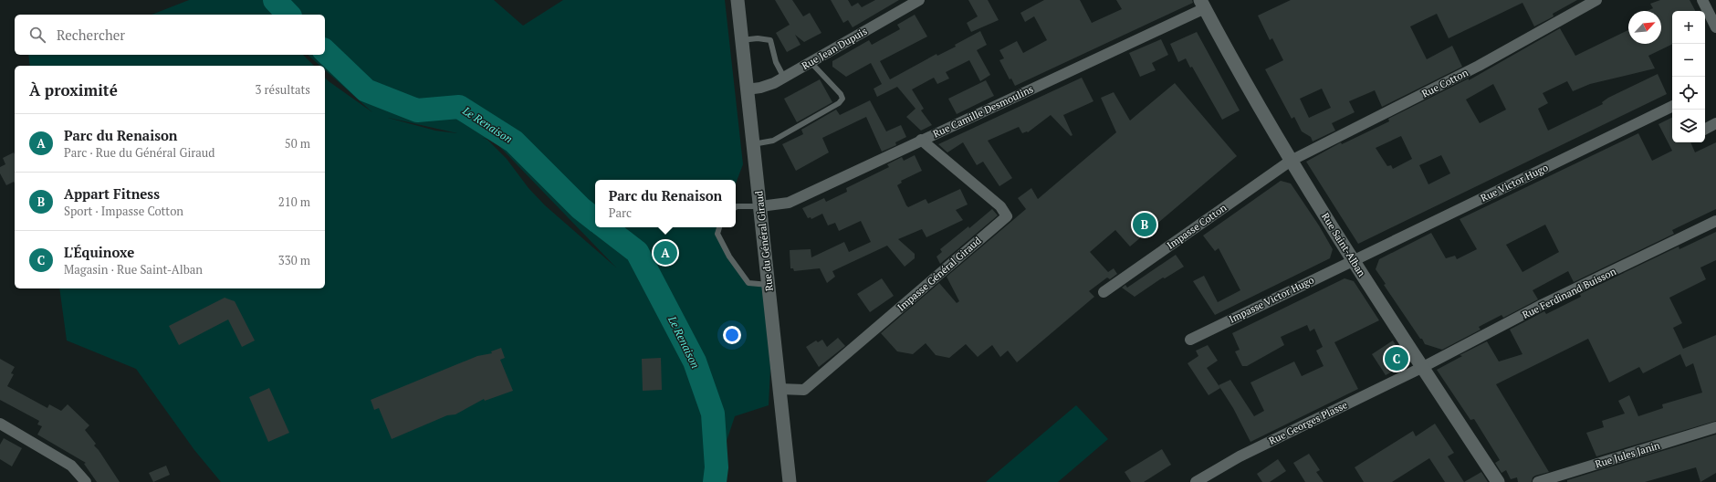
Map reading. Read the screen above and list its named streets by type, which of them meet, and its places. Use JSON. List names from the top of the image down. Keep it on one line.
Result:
{"streets":{"street":["Rue Jean Dupuis","Rue Cotton","Rue Camille Desmoulins","Rue Victor Hugo","Impasse Cotton","Rue du Général Giraud","Rue Saint-Alban","Impasse Général Giraud","Rue Ferdinand Buisson","Impasse Victor Hugo","Rue Georges Plasse","Rue Jules Janin"]},"crossings":[["Rue Jean Dupuis","Rue du Général Giraud"],["Rue Cotton","Impasse Cotton"],["Rue Cotton","Rue Saint-Alban"],["Rue Camille Desmoulins","Rue du Général Giraud"],["Rue Camille Desmoulins","Rue Saint-Alban"],["Rue Camille Desmoulins","Impasse Général Giraud"],["Rue Victor Hugo","Rue Saint-Alban"],["Rue Victor Hugo","Impasse Victor Hugo"],["Impasse Cotton","Rue Saint-Alban"],["Rue du Général Giraud","Impasse Général Giraud"],["Rue Saint-Alban","Rue Ferdinand Buisson"],["Rue Saint-Alban","Impasse Victor Hugo"],["Rue Saint-Alban","Rue Georges Plasse"],["Rue Ferdinand Buisson","Rue Georges Plasse"]],"water":["Le Renaison"],"north":"top right","page":{"map_buttons":["+","−"],"search":"Rechercher","heading":["À proximité","3 résultats"],"list":[{"mark":"A","name":"Parc du Renaison","note":"Parc · Rue du Général Giraud","value":"50 m"},{"mark":"B","name":"Appart Fitness","note":"Sport · Impasse Cotton","value":"210 m"},{"mark":"C","name":"L'Équinoxe","note":"Magasin · Rue Saint-Alban","value":"330 m"}],"popup":["Parc du Renaison","Parc"],"pins":["B","A","C"]}}
